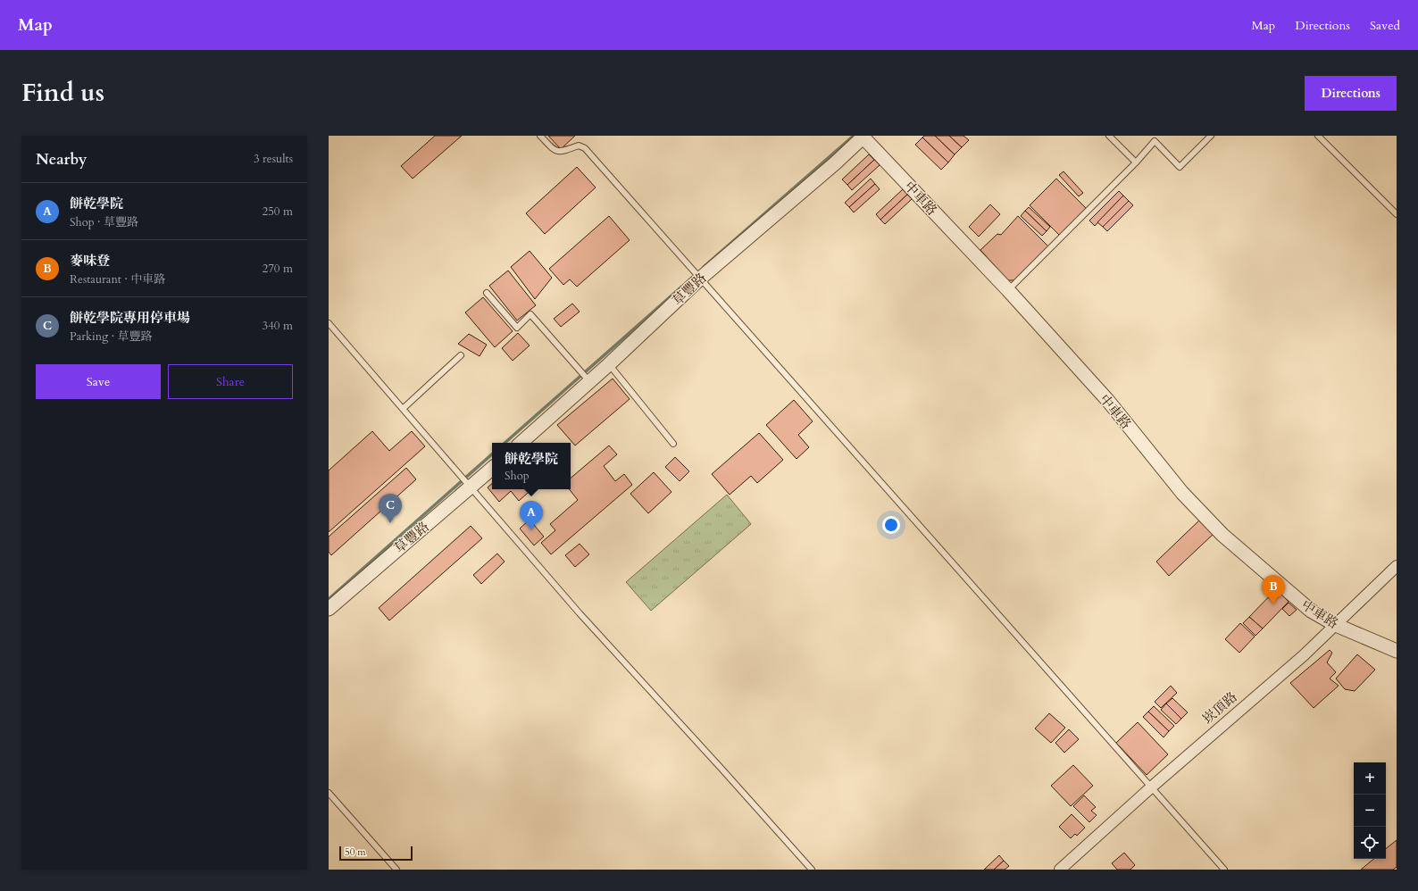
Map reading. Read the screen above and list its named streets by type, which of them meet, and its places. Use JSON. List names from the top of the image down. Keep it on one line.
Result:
{"streets":{"street":["中車路","草豐路","崁頂路"]},"crossings":[["中車路","草豐路"],["中車路","崁頂路"]],"scale_bar":"50 m","page":{"header":"Map","nav":["Map","Directions","Saved"],"title":"Find us","buttons":["Directions",["Save","Share"]],"heading":["Nearby","3 results"],"list":[{"mark":"A","name":"餅乾學院","note":"Shop · 草豐路","value":"250 m"},{"mark":"B","name":"麥味登","note":"Restaurant · 中車路","value":"270 m"},{"mark":"C","name":"餅乾學院專用停車場","note":"Parking · 草豐路","value":"340 m"}],"popup":["餅乾學院","Shop"],"pins":["C","A","B"],"map_buttons":["+","−"],"scale":"50 m"}}
